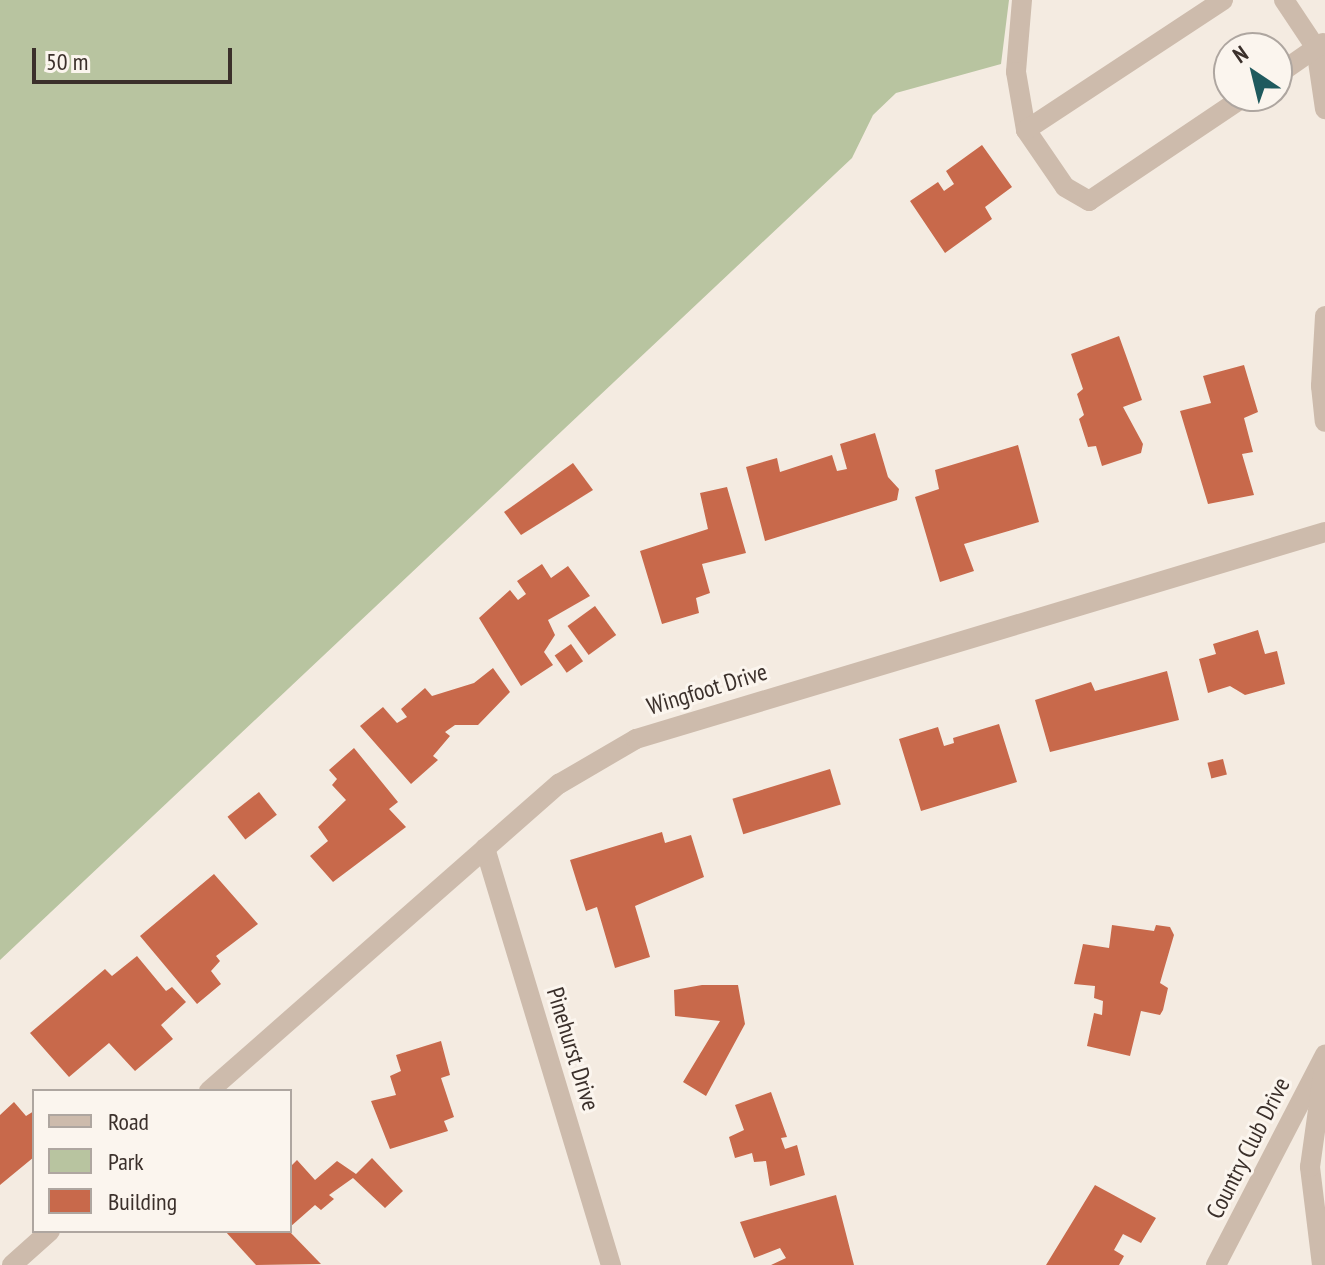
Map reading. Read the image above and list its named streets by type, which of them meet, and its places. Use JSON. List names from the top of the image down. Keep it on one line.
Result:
{"streets":{"street":["Wingfoot Drive","Pinehurst Drive","Country Club Drive"]},"crossings":[["Wingfoot Drive","Pinehurst Drive"]],"legend":["Road","Park","Building"],"scale_bar":"50 m","north":"top left"}
